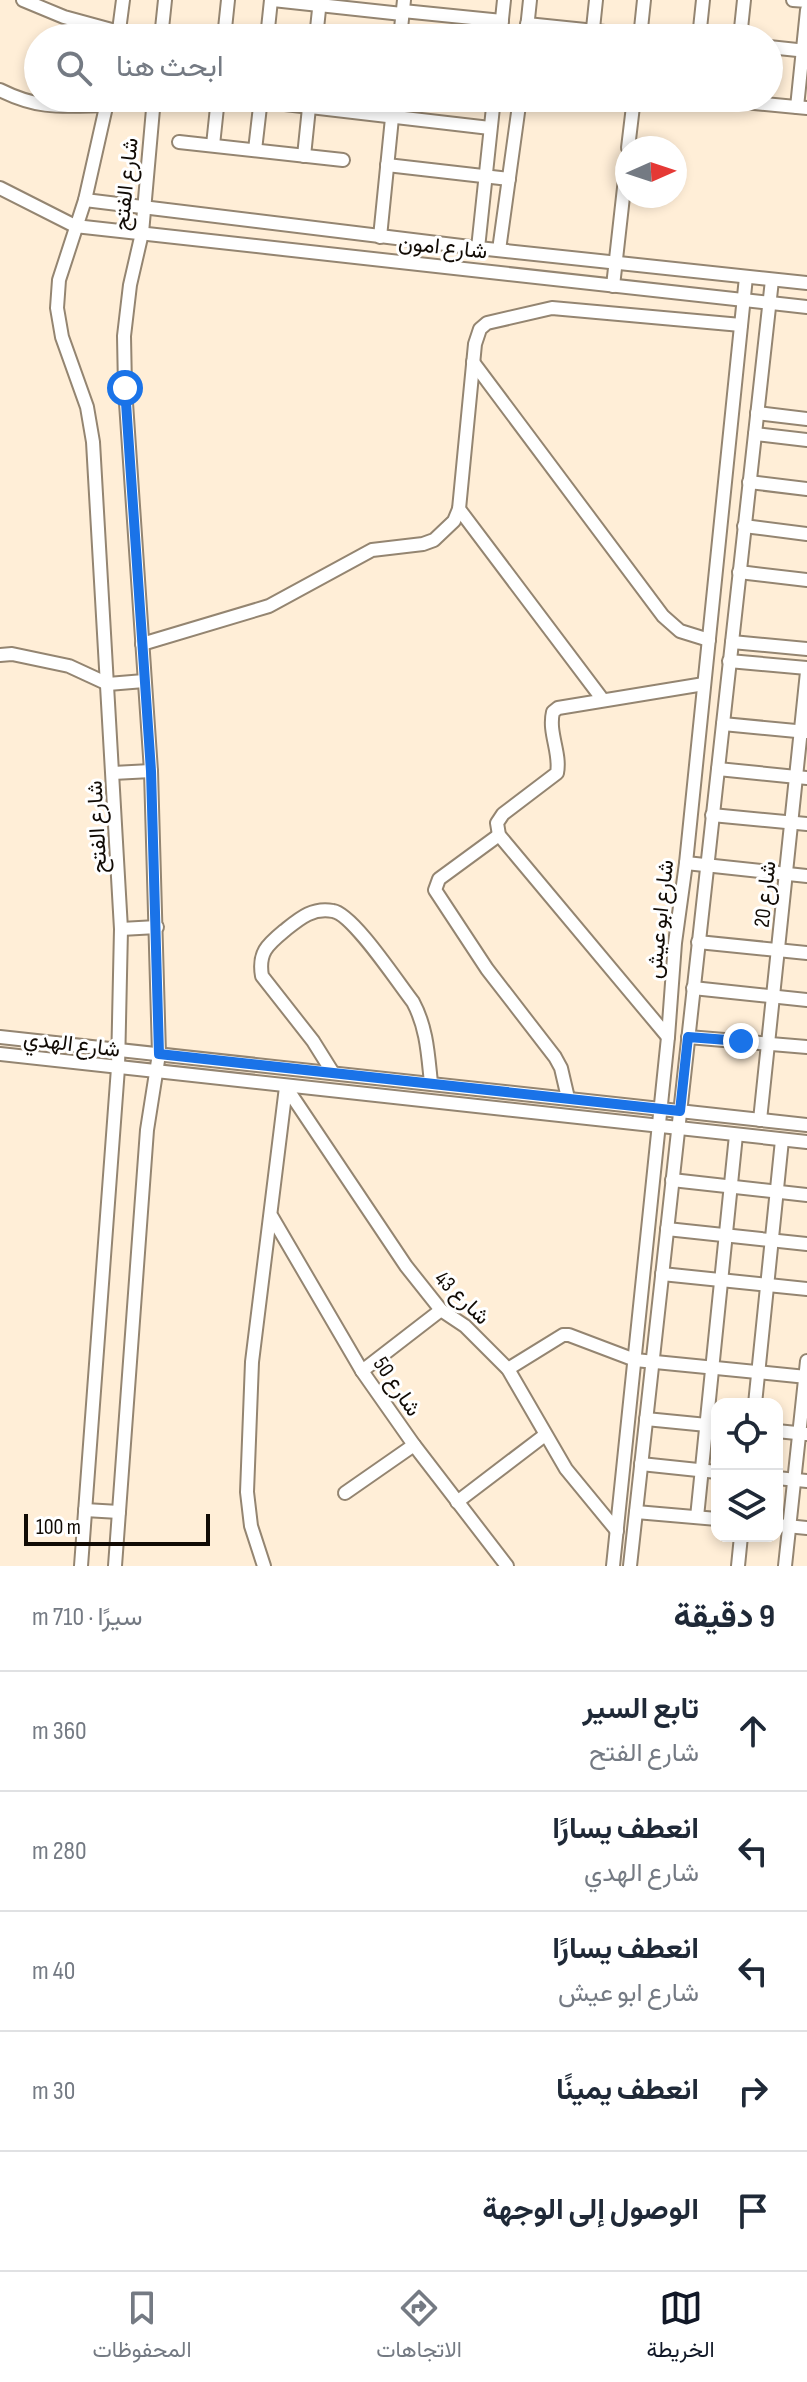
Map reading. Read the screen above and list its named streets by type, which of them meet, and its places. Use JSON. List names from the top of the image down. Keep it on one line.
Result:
{"streets":{"street":["شارع الفتح","شارع امون","شارع 20","شارع ابو عيش","شارع الهدي","شارع 43","شارع 50"]},"crossings":[["شارع الفتح","شارع امون"],["شارع الفتح","شارع الهدي"],["شارع امون","شارع ابو عيش"],["شارع 20","شارع الهدي"],["شارع ابو عيش","شارع الهدي"],["شارع ابو عيش","شارع 43"],["شارع الهدي","شارع 43"]],"scale_bar":"100 m","north":"right","page":{"search":"ابحث هنا","scale":"100 m","heading":["9 دقيقة","سيرًا · 710 m"],"list":[["تابع السير","شارع الفتح","360 m"],["انعطف يسارًا","شارع الهدي","280 m"],["انعطف يسارًا","شارع ابو عيش","40 m"],["انعطف يمينًا","30 m"],"الوصول إلى الوجهة"],"nav":["الخريطة","الاتجاهات","المحفوظات"]}}
